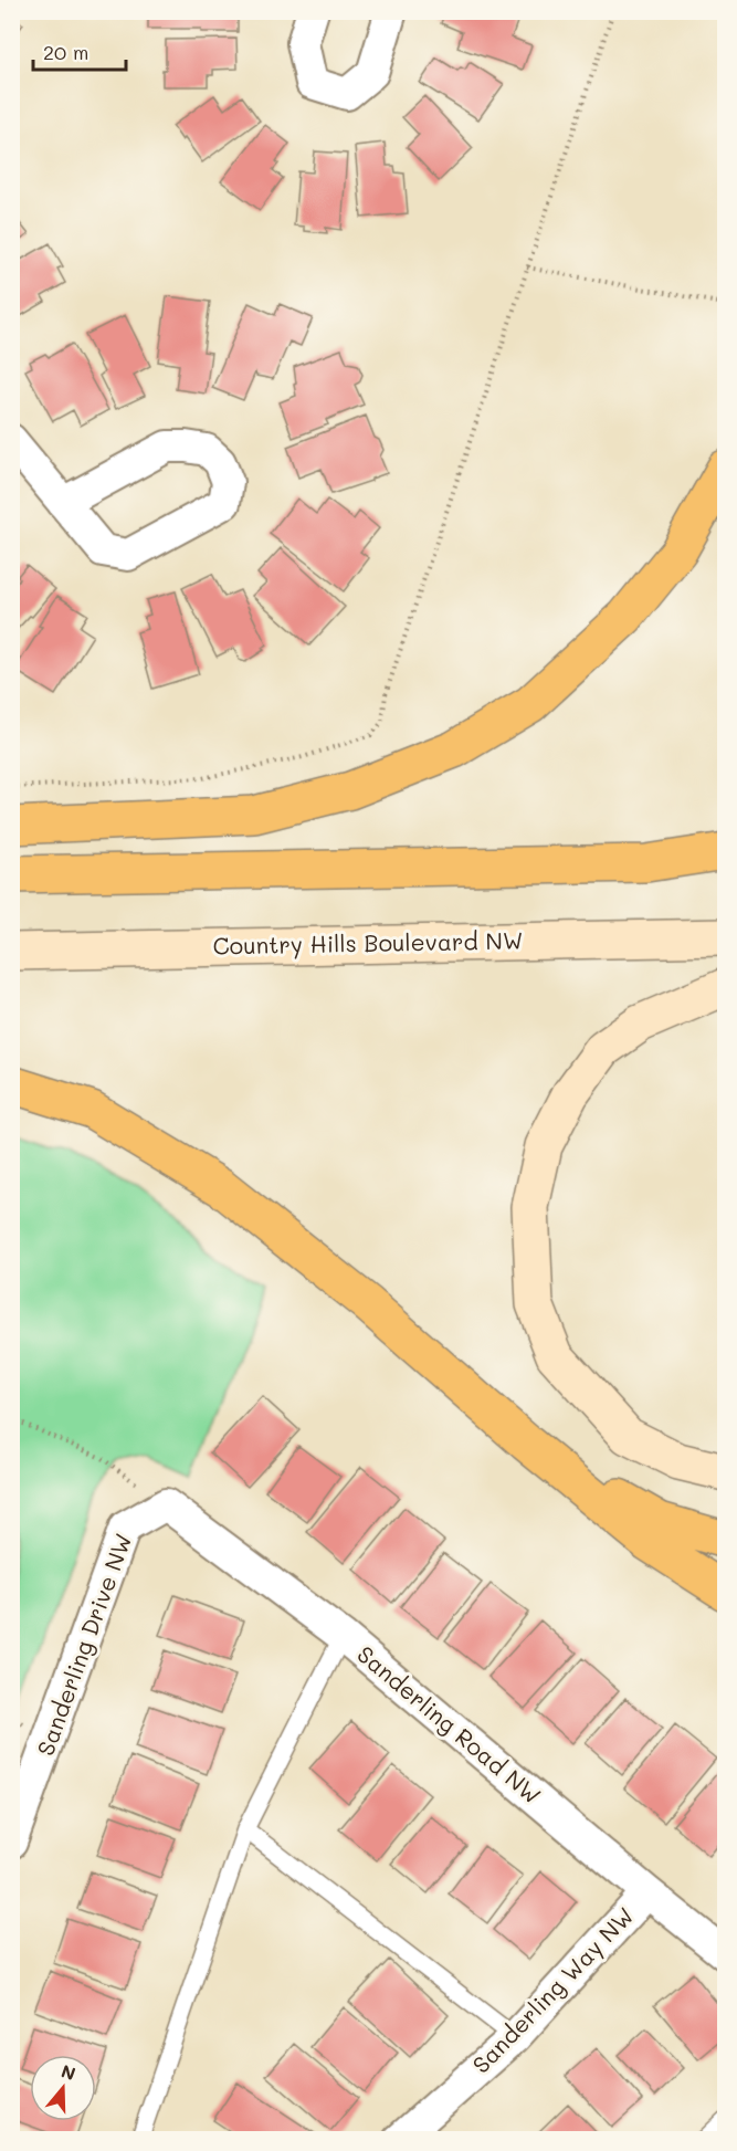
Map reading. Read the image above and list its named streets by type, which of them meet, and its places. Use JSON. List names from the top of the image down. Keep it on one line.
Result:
{"streets":{"main road":["Country Hills Boulevard NW"],"street":["Sanderling Drive NW","Sanderling Road NW","Sanderling Way NW"]},"crossings":[["Sanderling Drive NW","Sanderling Road NW"],["Sanderling Road NW","Sanderling Way NW"]],"scale_bar":"20 m","north":"top"}
